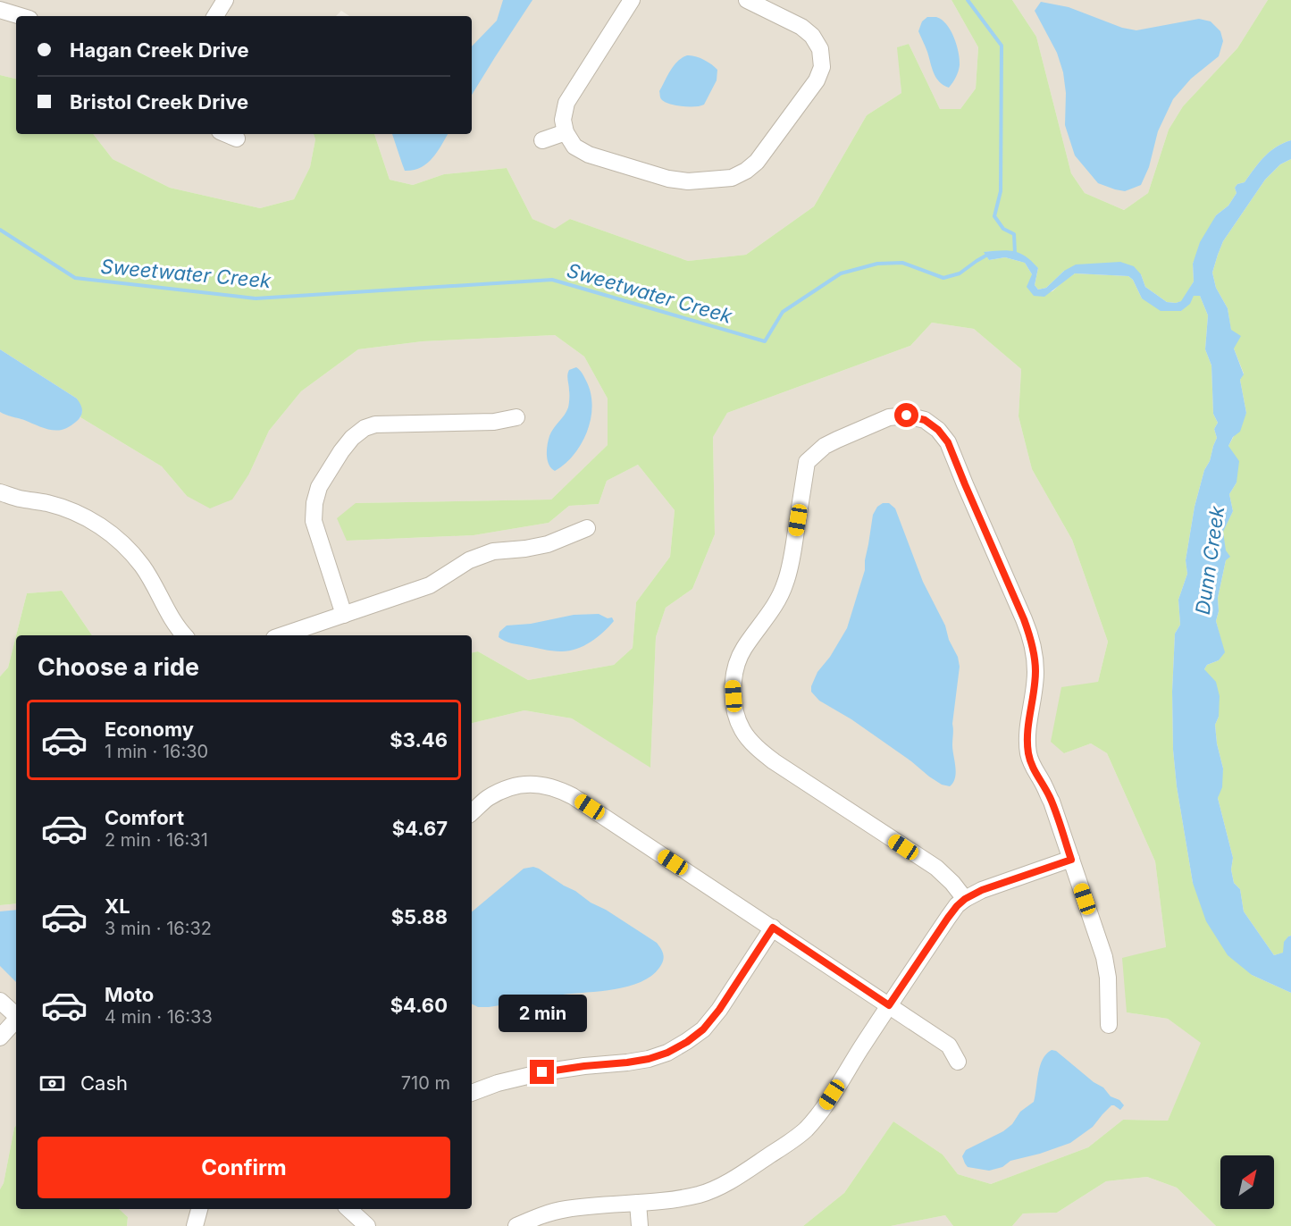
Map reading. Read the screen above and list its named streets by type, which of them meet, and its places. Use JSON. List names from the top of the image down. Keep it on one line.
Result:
{"water":["Sweetwater Creek","Dunn Creek"],"north":"top right","page":{"banner":["Hagan Creek Drive","Bristol Creek Drive"],"heading":"Choose a ride","list":[{"name":"Economy","note":"1 min · 16:30","value":"$3.46"},{"name":"Comfort","note":"2 min · 16:31","value":"$4.67"},{"name":"XL","note":"3 min · 16:32","value":"$5.88"},{"name":"Moto","note":"4 min · 16:33","value":"$4.60"}],"bubble":"2 min","pay":["Cash","710 m"],"buttons":"Confirm"}}
